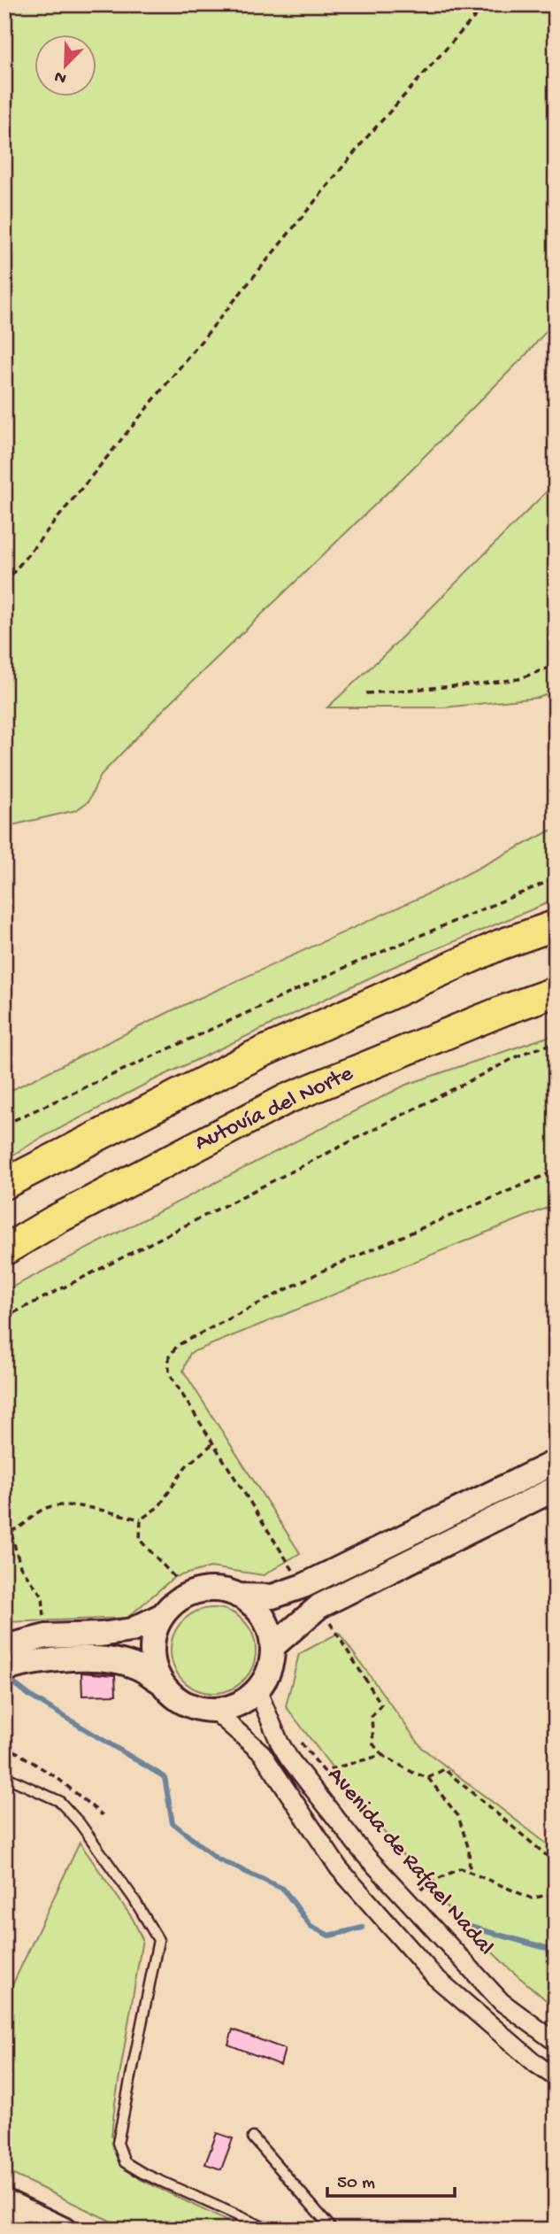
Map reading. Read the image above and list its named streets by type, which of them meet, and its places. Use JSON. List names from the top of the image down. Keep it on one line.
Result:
{"streets":{"highway":["Autovía del Norte"],"street":["Avenida de Rafael Nadal"]},"scale_bar":"50 m","north":"bottom left"}
